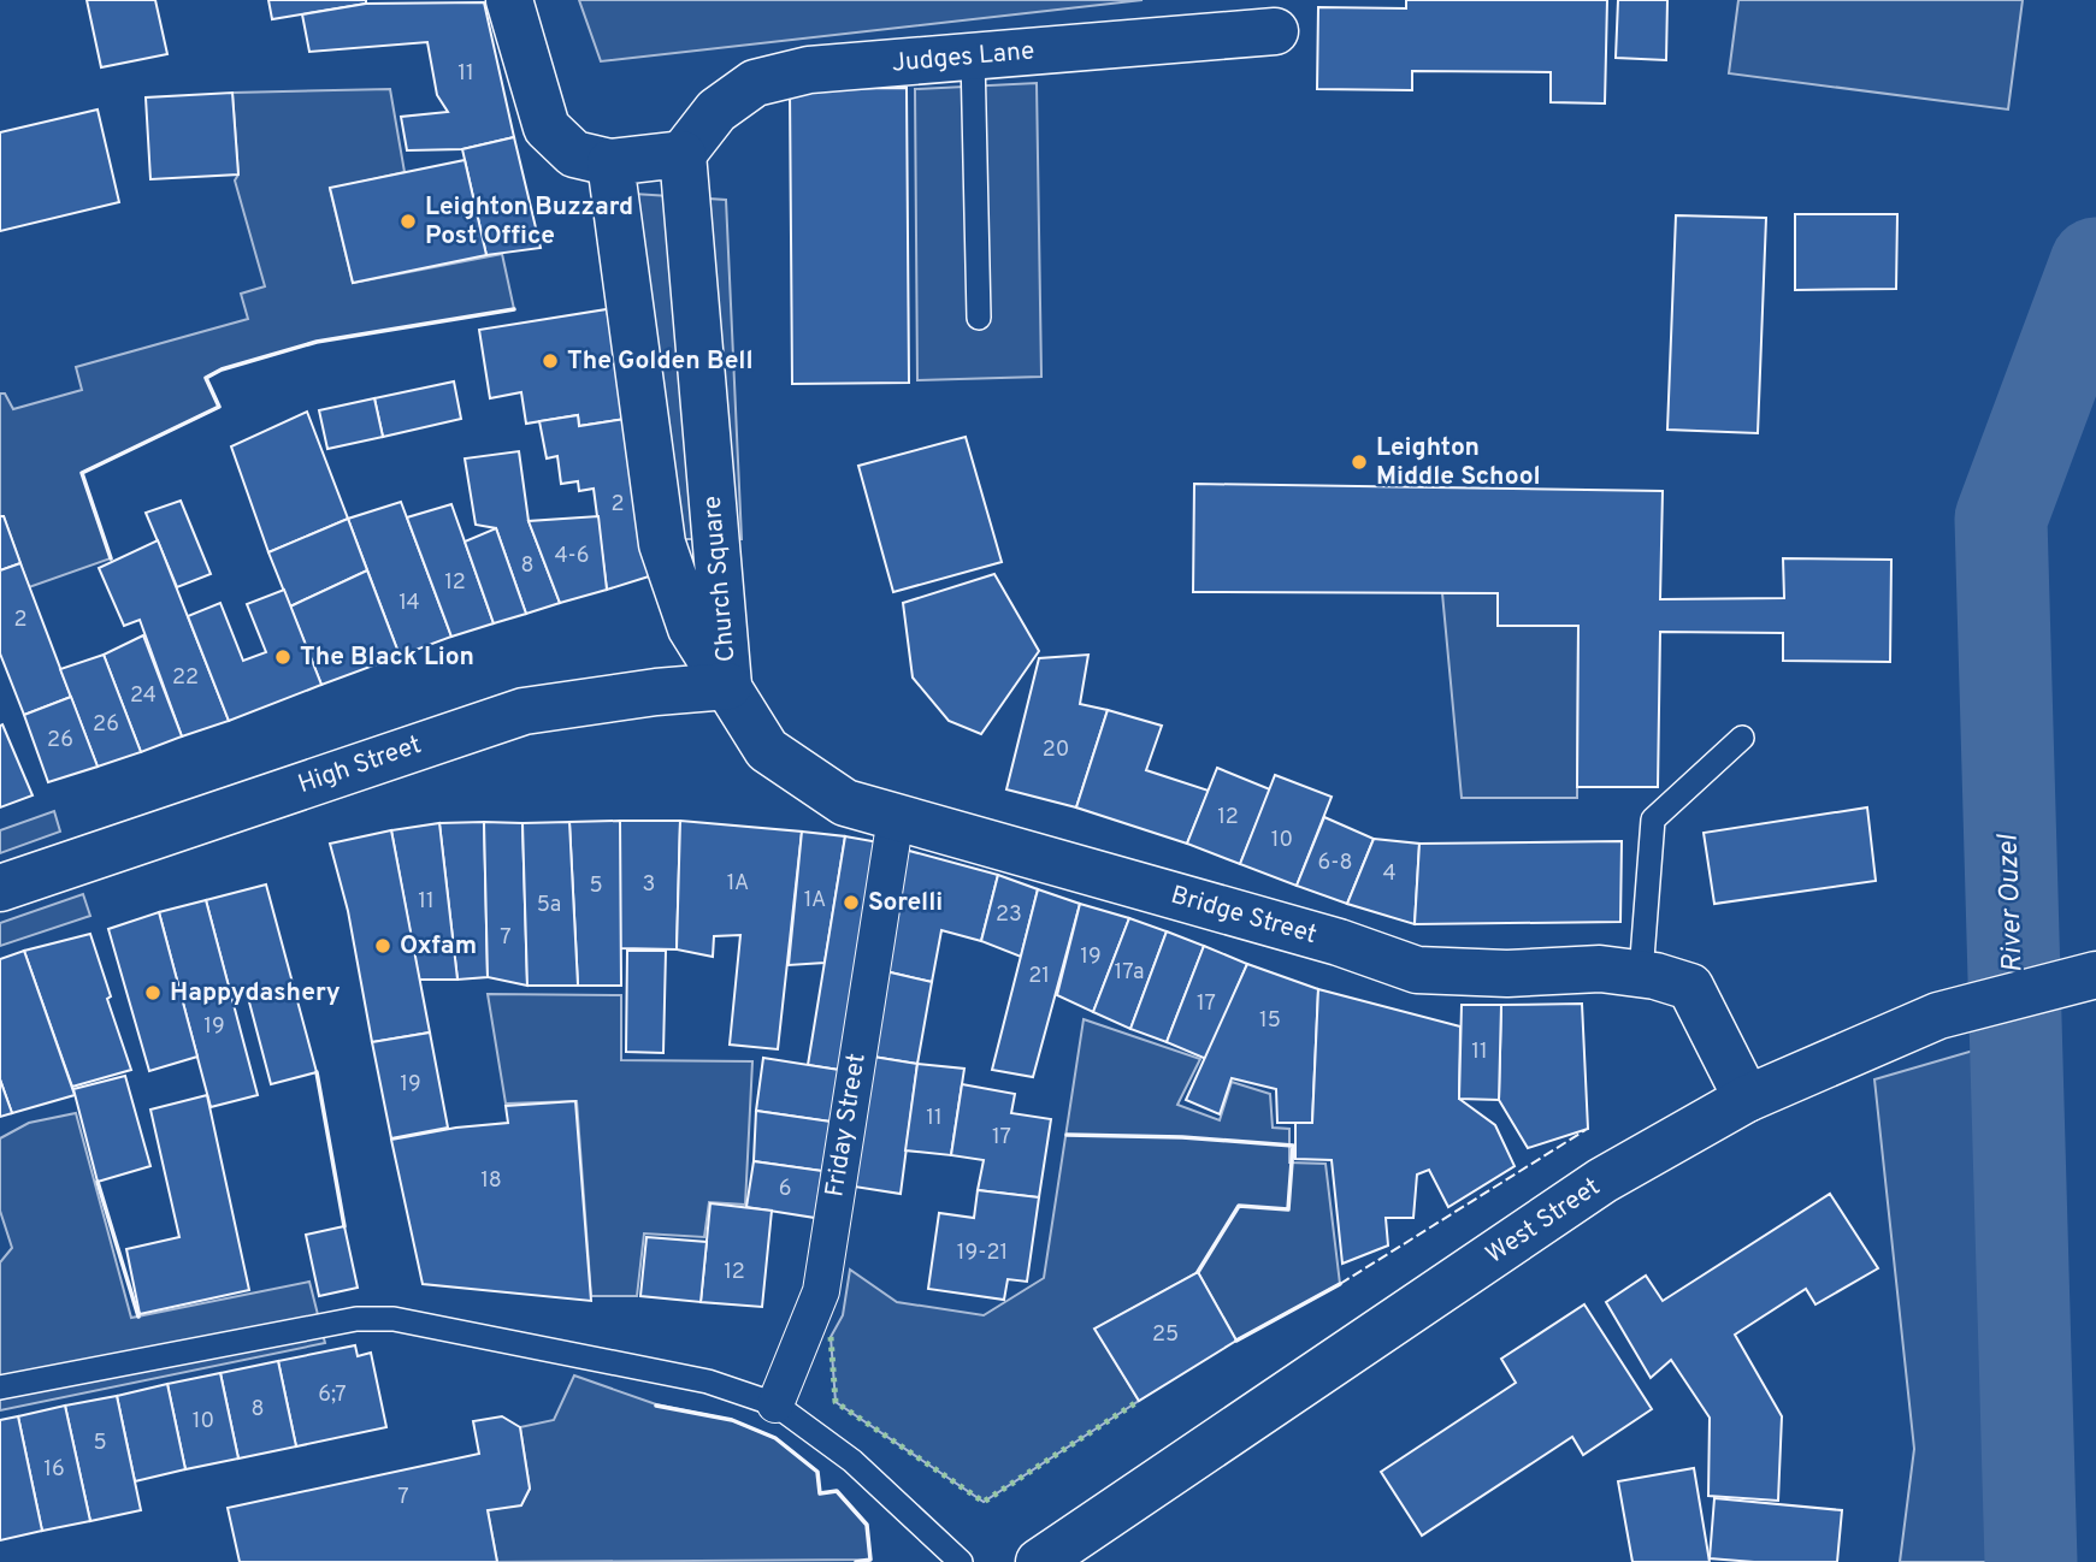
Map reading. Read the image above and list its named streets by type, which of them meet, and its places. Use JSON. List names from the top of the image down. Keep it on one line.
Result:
{"streets":{"street":["Judges Lane","Church Square","High Street","Bridge Street","Friday Street","West Street"]},"crossings":[["Judges Lane","Church Square"],["Church Square","High Street"],["Church Square","Bridge Street"],["High Street","Bridge Street"],["Bridge Street","West Street"]],"water":["River Ouzel"],"places":["Leighton Buzzard Post Office","The Golden Bell","Leighton Middle School","The Black Lion","Sorelli","Oxfam","Happydashery"],"house_numbers":["11","2","4-6","8","12","14","2","22","24","26","26","20","12","10","6-8","4","1A","3","5","1A","11","5a","23","7","19","17a","21","17","15","19","11","19","11","17","18","6","19-21","12","25","6;7","8","10","5","16","7"]}
